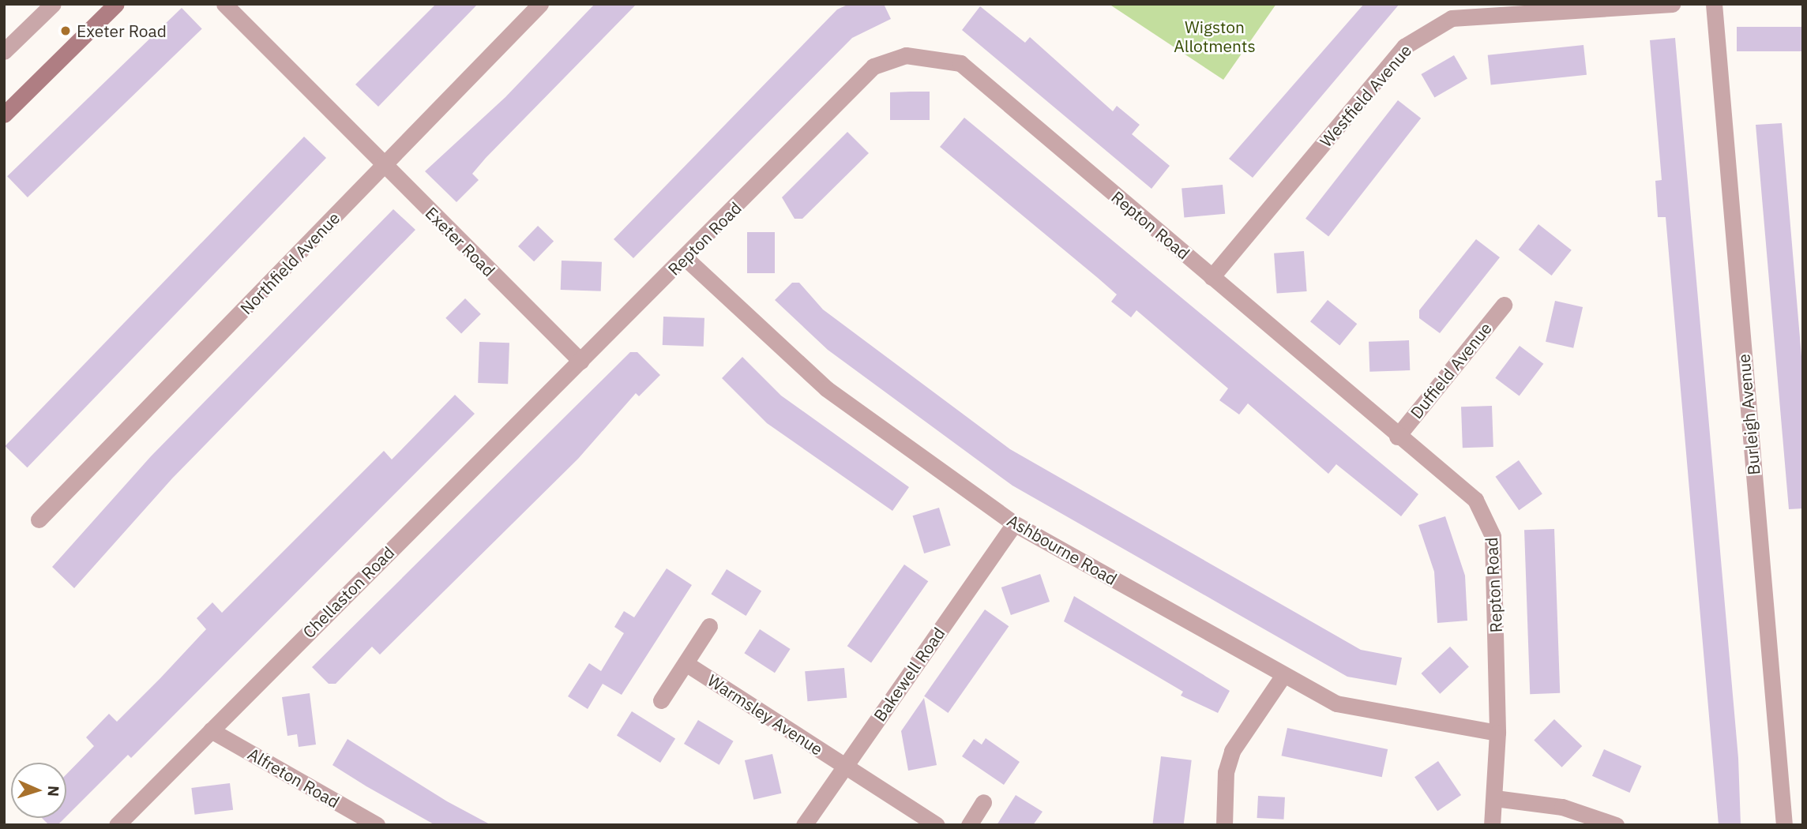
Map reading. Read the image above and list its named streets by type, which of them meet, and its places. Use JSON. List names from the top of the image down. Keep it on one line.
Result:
{"streets":{"street":["Westfield Avenue","Repton Road","Exeter Road","Northfield Avenue","Duffield Avenue","Burleigh Avenue","Ashbourne Road","Chellaston Road","Bakewell Road","Warmsley Avenue","Alfreton Road"]},"crossings":[["Westfield Avenue","Repton Road"],["Repton Road","Exeter Road"],["Repton Road","Duffield Avenue"],["Repton Road","Ashbourne Road"],["Repton Road","Chellaston Road"],["Exeter Road","Northfield Avenue"],["Exeter Road","Chellaston Road"],["Ashbourne Road","Bakewell Road"],["Chellaston Road","Alfreton Road"],["Bakewell Road","Warmsley Avenue"]],"parks":["Wigston Allotments"],"places":["Exeter Road"],"north":"right"}
